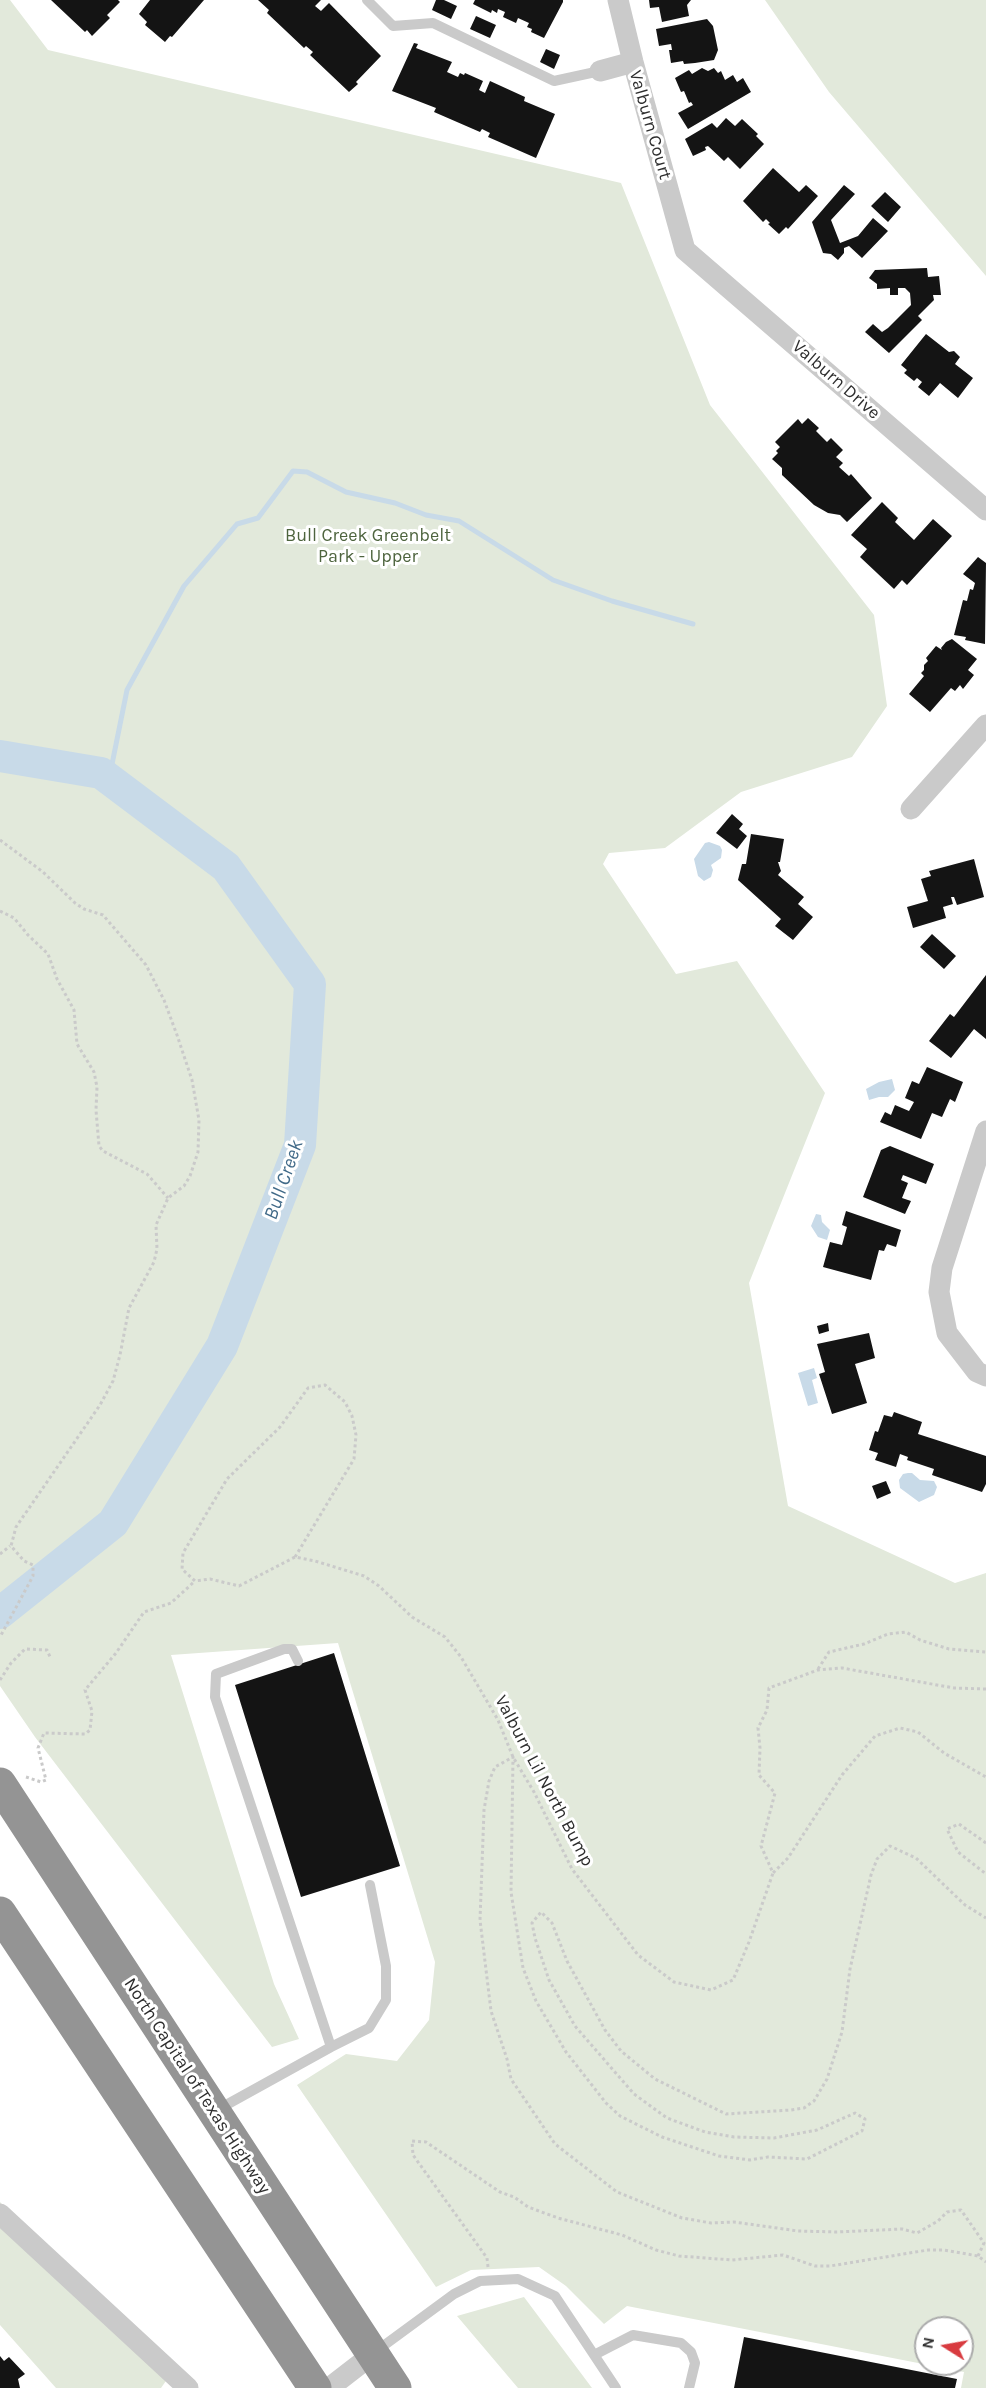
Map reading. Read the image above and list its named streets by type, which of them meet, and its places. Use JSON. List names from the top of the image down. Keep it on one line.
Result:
{"streets":{"highway":["North Capital of Texas Highway"],"street":["Valburn Court","Valburn Drive"],"path":["Valburn Lil North Bump"]},"crossings":[["Valburn Court","Valburn Drive"]],"water":["Bull Creek"],"parks":["Bull Creek Greenbelt Park - Upper"],"north":"left"}
